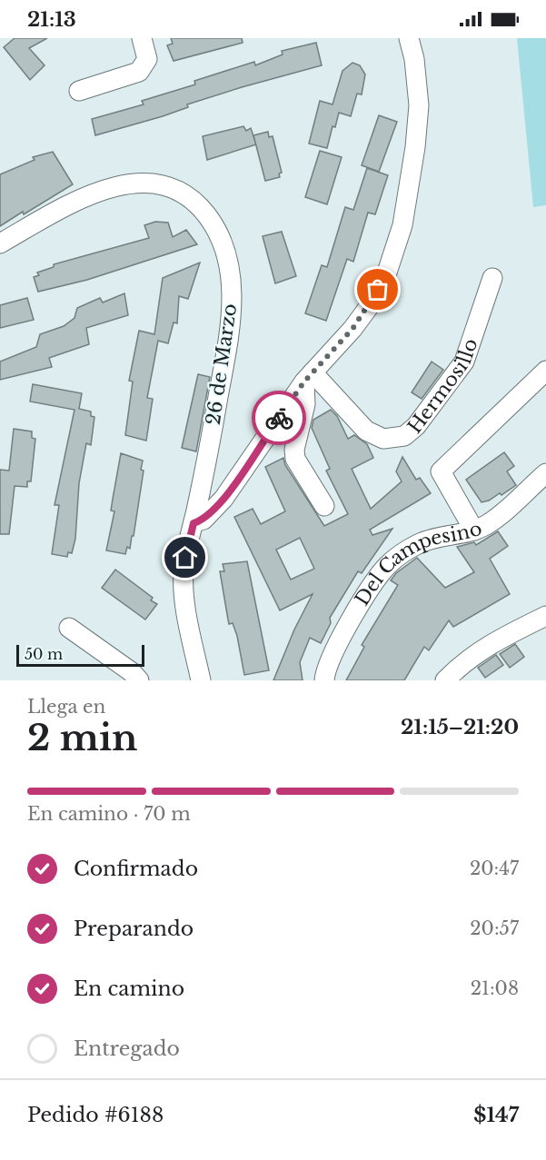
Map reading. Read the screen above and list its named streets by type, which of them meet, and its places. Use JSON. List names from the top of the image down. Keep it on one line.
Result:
{"streets":{"street":["26 de Marzo","Hermosillo","Del Campesino"]},"scale_bar":"50 m","page":{"status":"21:13","scale":"50 m","heading":["2 min","Llega en","21:15–21:20"],"panel":["Pedido #6188","$147"],"bar":"En camino · 70 m","list":[["Confirmado","20:47"],["Preparando","20:57"],["En camino","21:08"],"Entregado"]}}
